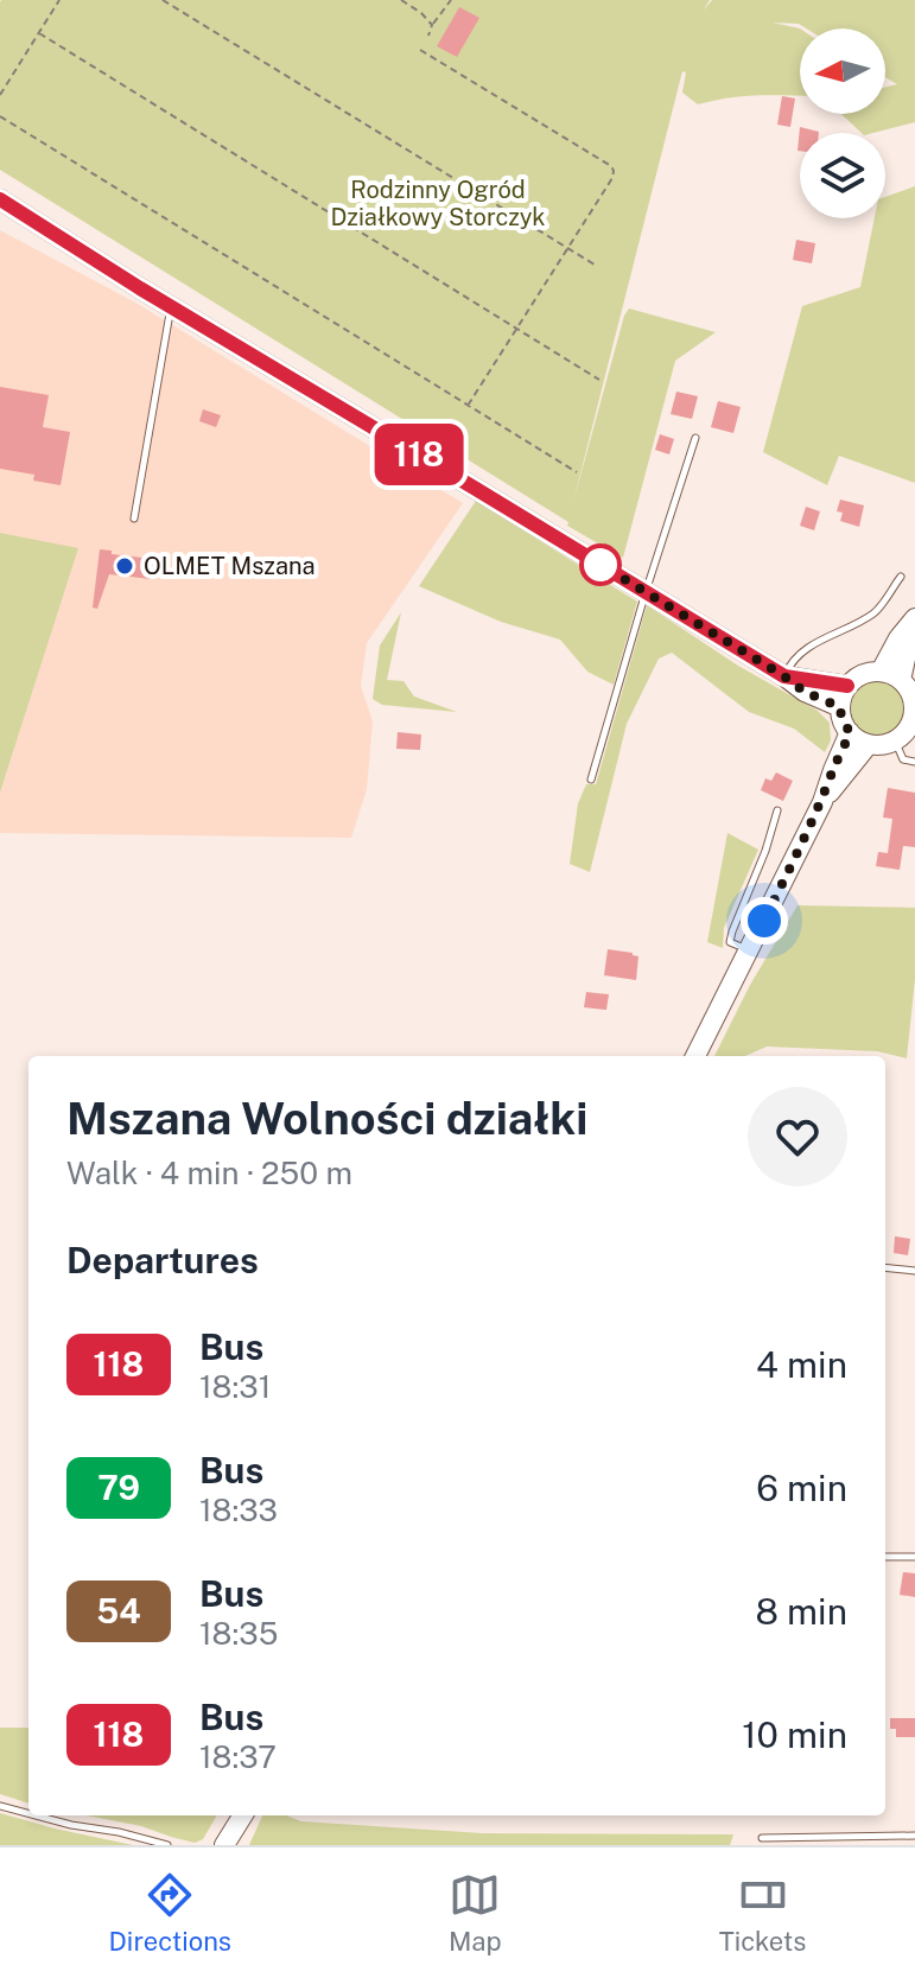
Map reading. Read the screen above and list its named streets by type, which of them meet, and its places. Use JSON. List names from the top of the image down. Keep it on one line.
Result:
{"parks":["Rodzinny Ogród Działkowy Storczyk"],"places":["OLMET Mszana"],"lines":["bus line 118"],"north":"left","page":{"on_map":"118","heading":[["Mszana Wolności działki","Walk · 4 min · 250 m"],"Departures"],"list":[{"mark":"118","name":"Bus","note":"18:31","value":"4 min"},{"mark":"79","name":"Bus","note":"18:33","value":"6 min"},{"mark":"54","name":"Bus","note":"18:35","value":"8 min"},{"mark":"118","name":"Bus","note":"18:37","value":"10 min"}],"tabs":["Directions","Map","Tickets"]}}
